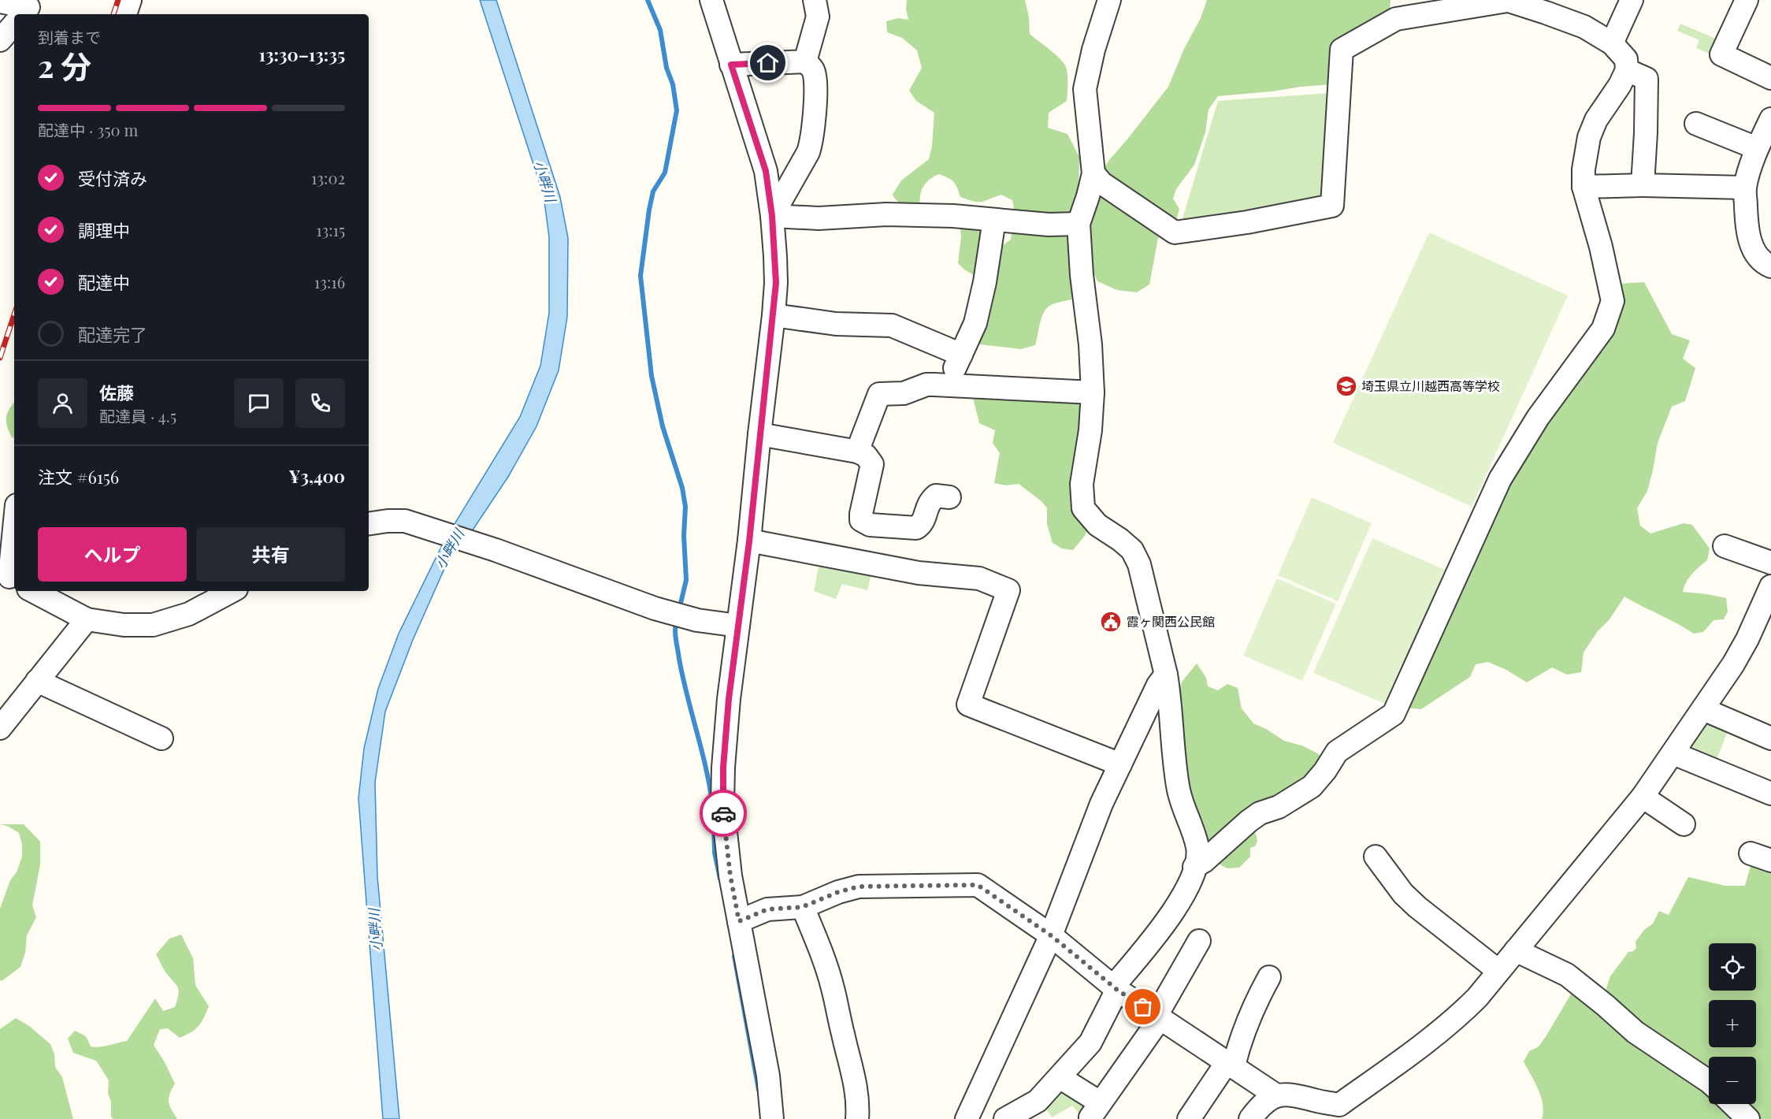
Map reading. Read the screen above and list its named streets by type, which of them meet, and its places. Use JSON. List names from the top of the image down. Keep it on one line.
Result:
{"water":["小畔川"],"places":{"school or university":["埼玉県立川越西高等学校"],"public building":["霞ヶ関西公民館"]},"page":{"heading":["2 分","到着まで","13:30–13:35"],"panel":["佐藤","配達員 · 4.5","注文 #6156","¥3,400"],"bar":"配達中 · 350 m","list":[["受付済み","13:02"],["調理中","13:15"],["配達中","13:16"],"配達完了"],"buttons":["ヘルプ","共有"],"map_buttons":["+","−"]}}
